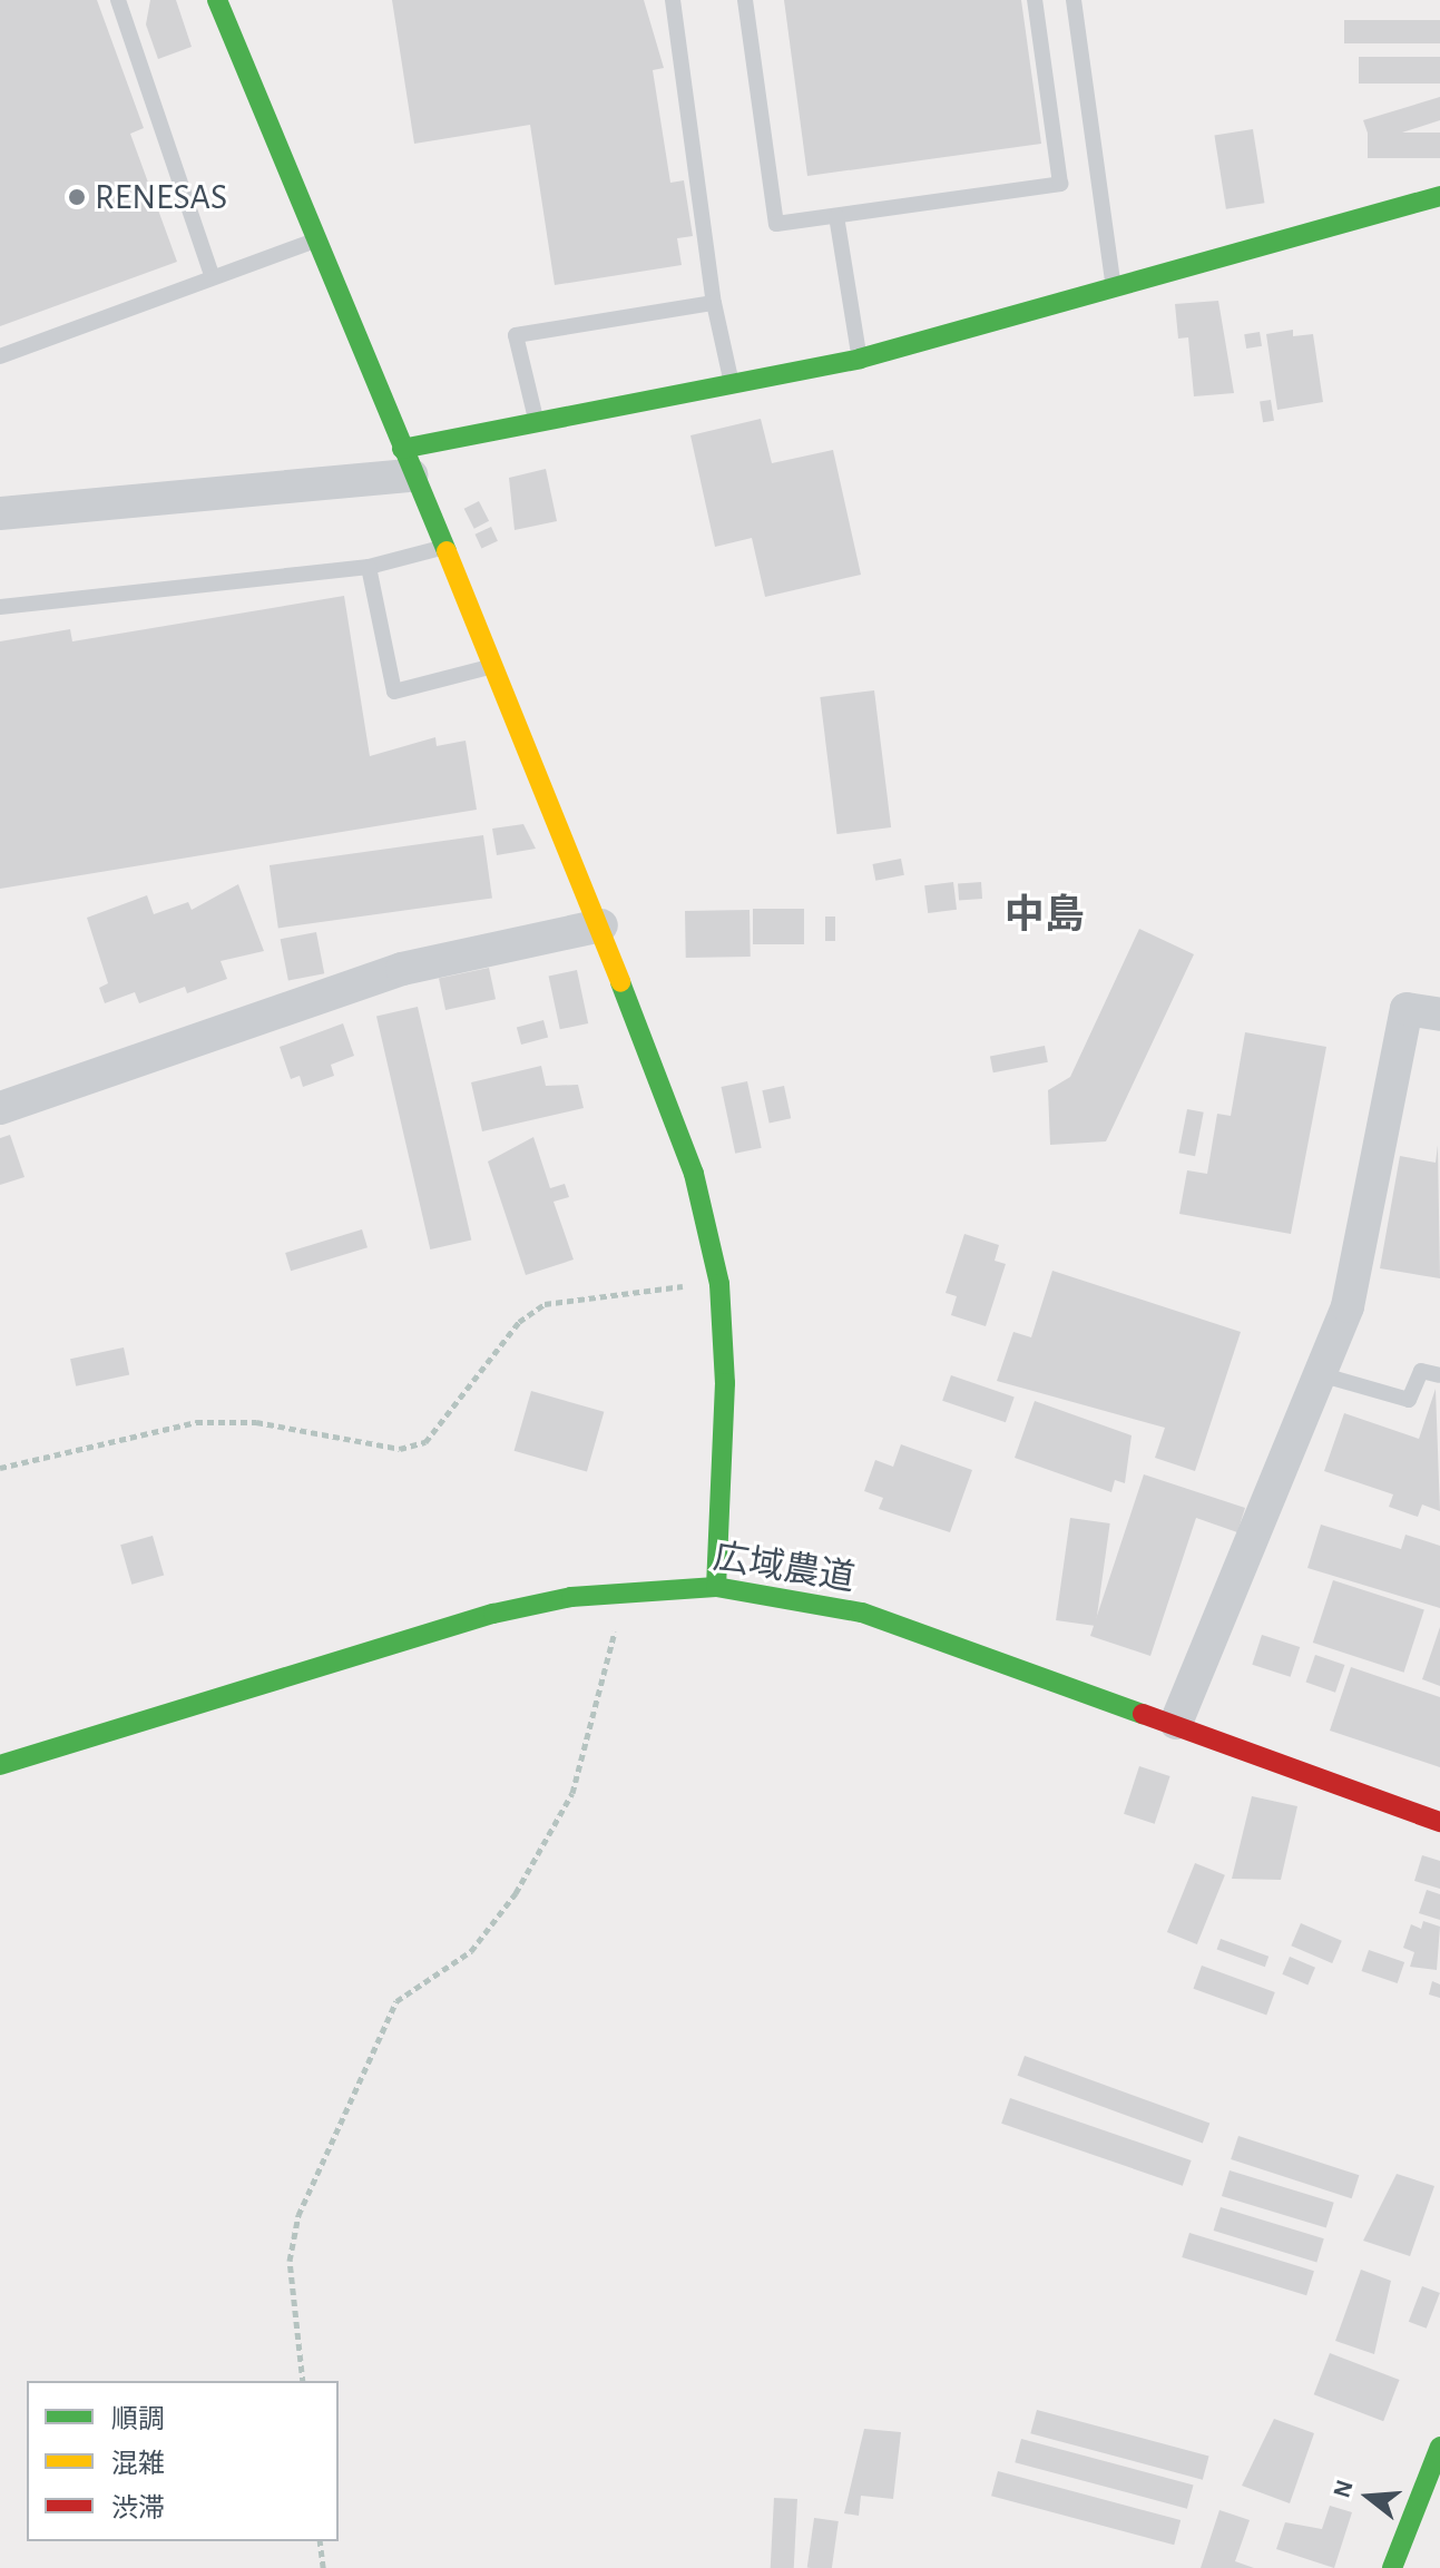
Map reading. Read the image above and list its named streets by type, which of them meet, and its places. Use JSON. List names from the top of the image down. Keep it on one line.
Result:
{"streets":{"street":["広域農道"]},"districts":["中島"],"places":["RENESAS"],"legend":["順調","混雑","渋滞"],"north":"left"}
